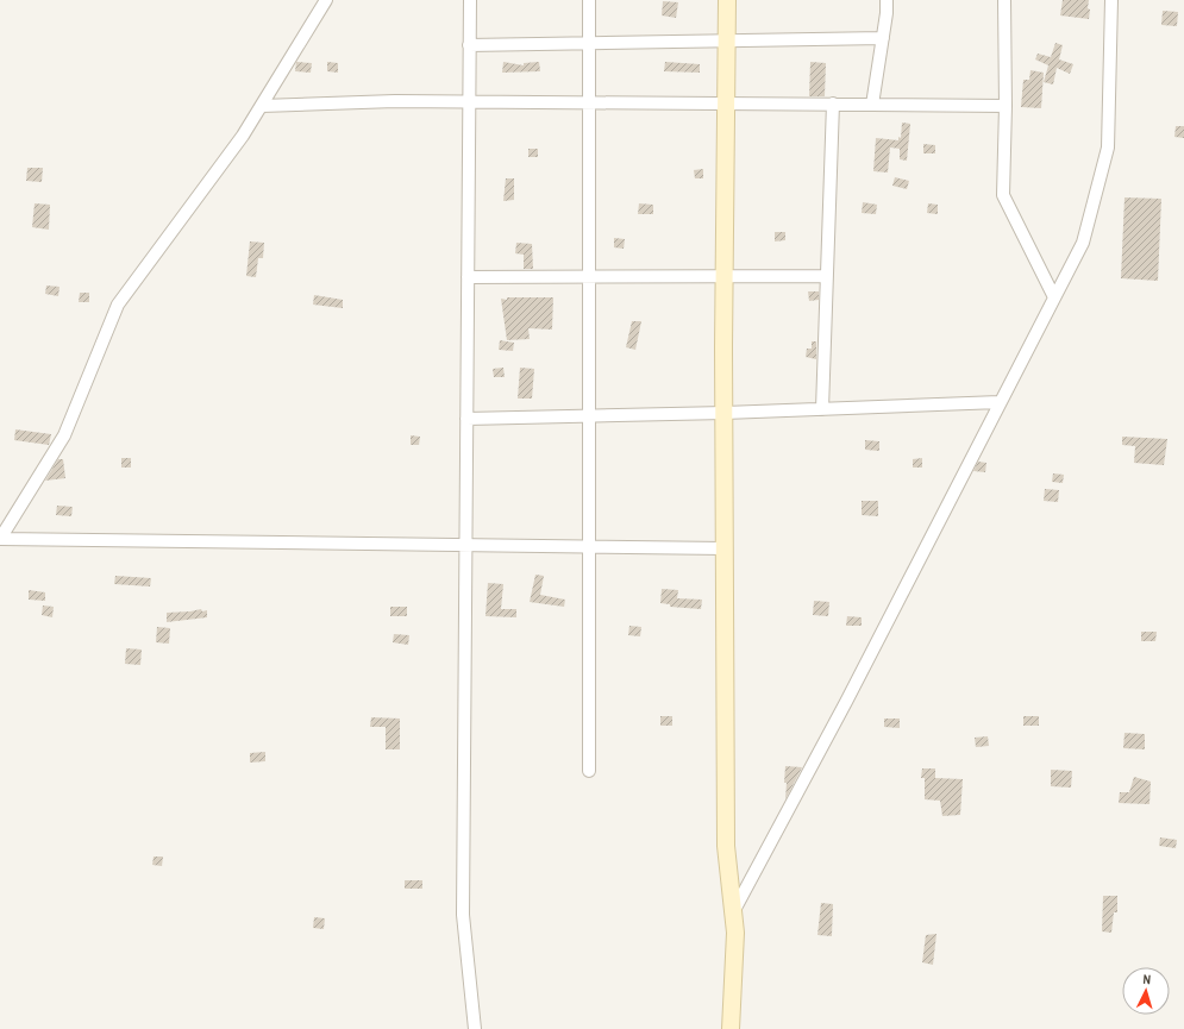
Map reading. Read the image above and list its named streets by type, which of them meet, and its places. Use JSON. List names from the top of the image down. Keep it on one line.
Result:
{"north":"top"}
